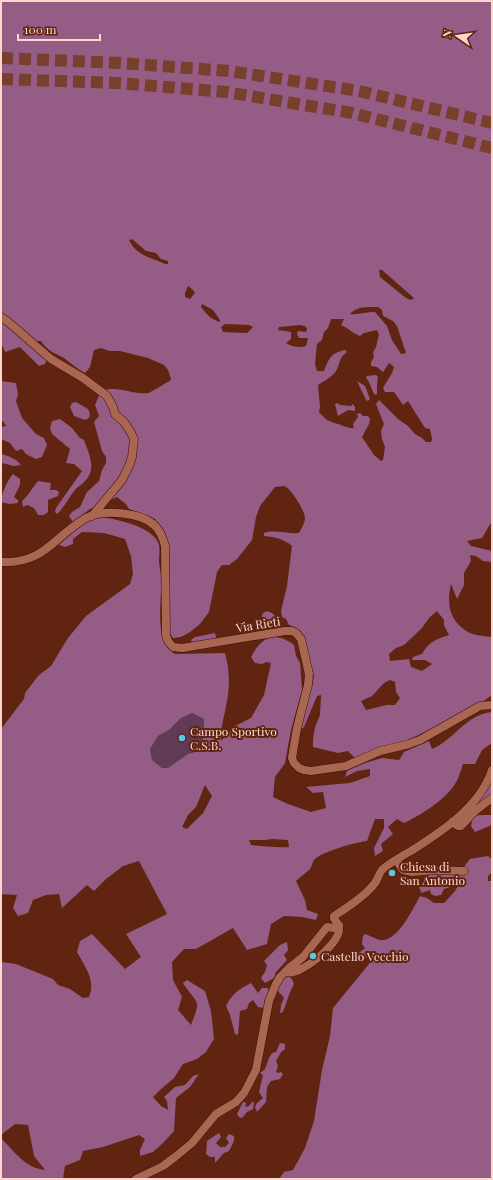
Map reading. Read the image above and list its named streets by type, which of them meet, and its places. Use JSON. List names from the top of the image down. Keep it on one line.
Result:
{"streets":{"street":["Via Rieti"]},"places":["Campo Sportivo C.S.B.","Chiesa di San Antonio","Castello Vecchio"],"scale_bar":"100 m","north":"left"}
